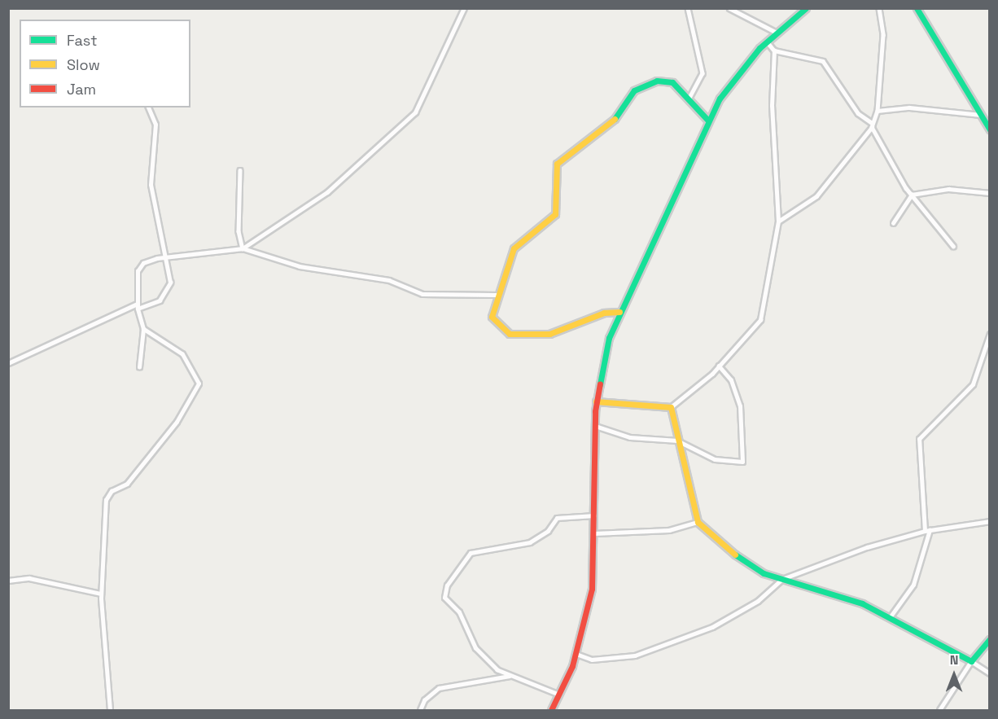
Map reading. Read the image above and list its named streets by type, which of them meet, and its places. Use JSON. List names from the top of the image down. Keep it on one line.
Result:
{"legend":["Fast","Slow","Jam"],"north":"top"}
